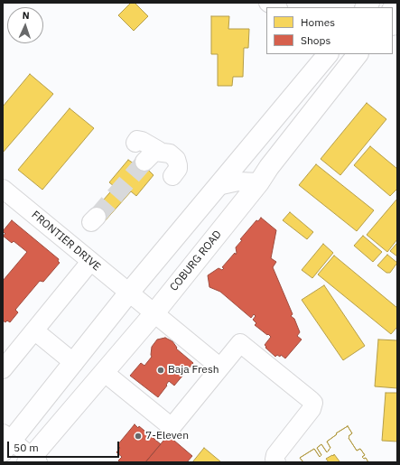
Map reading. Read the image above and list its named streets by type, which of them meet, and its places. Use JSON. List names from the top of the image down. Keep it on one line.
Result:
{"streets":{"main road":["COBURG ROAD"],"street":["FRONTIER DRIVE"]},"crossings":[["FRONTIER DRIVE","COBURG ROAD"]],"places":["Baja Fresh","7-Eleven"],"legend":["Homes","Shops"],"scale_bar":"50 m","north":"top"}
